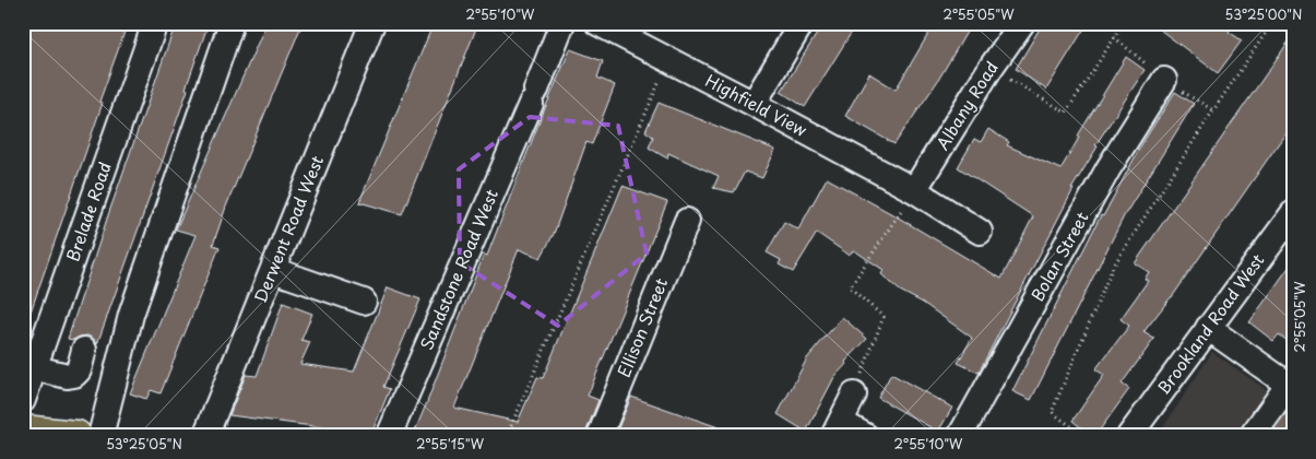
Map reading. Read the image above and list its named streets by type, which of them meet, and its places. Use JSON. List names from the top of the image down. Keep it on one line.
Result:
{"streets":{"street":["Highfield View","Albany Road","Brelade Road","Derwent Road West","Bolan Street","Sandstone Road West","Brookland Road West","Ellison Street"]},"crossings":[["Highfield View","Albany Road"]],"coordinates":["2°55'10\"W","2°55'05\"W","53°25'00\"N","53°25'05\"N","2°55'15\"W"]}
